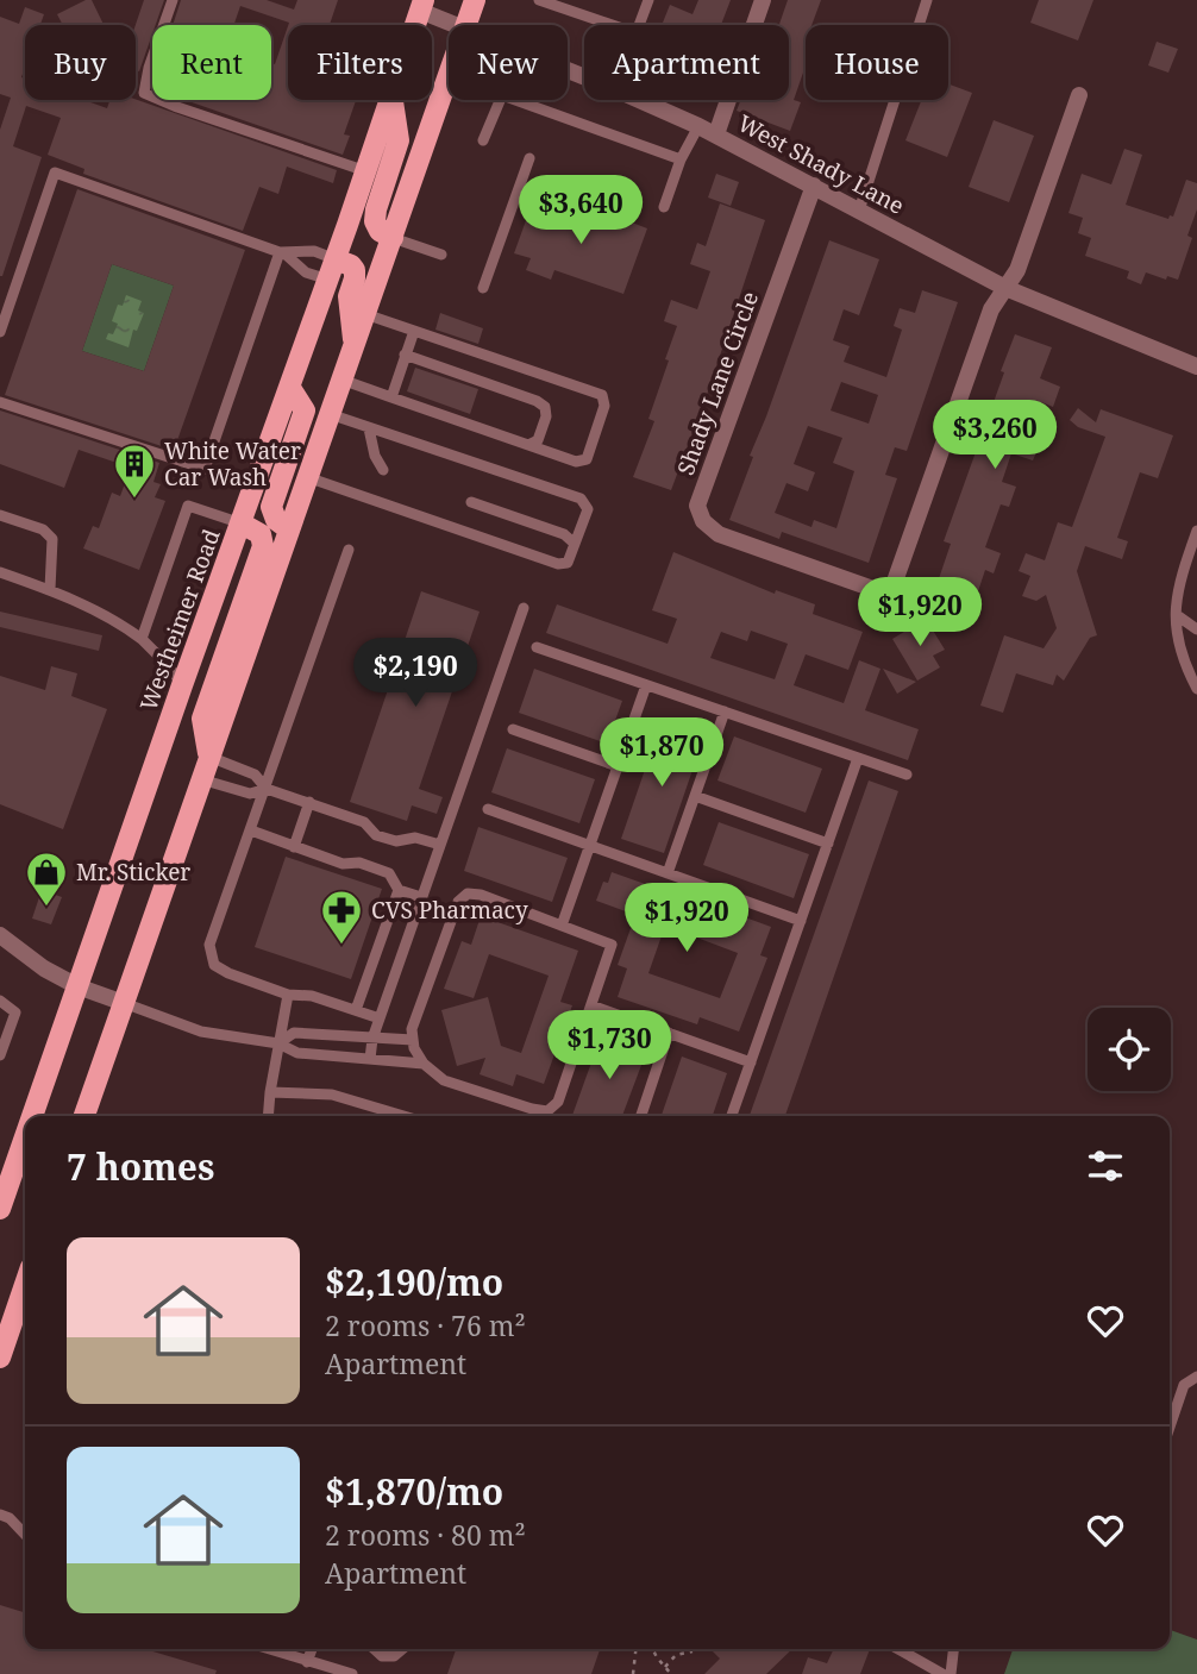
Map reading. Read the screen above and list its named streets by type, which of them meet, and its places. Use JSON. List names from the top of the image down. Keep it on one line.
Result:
{"streets":{"main road":["Westheimer Road"],"street":["West Shady Lane","Shady Lane Circle"]},"crossings":[["West Shady Lane","Shady Lane Circle"]],"places":{"building":["White Water Car Wash"],"shop":["Mr. Sticker"],"pharmacy":["CVS Pharmacy"]},"page":{"chip":["Buy","Rent","Filters","New","Apartment","House"],"price":["$3,640","$3,260","$1,920","$2,190","$1,870","$1,920","$1,730"],"heading":"7 homes","list":[{"name":"$2,190/mo","note":"2 rooms · 76 m² · Apartment"},{"name":"$1,870/mo","note":"2 rooms · 80 m² · Apartment"}]}}
